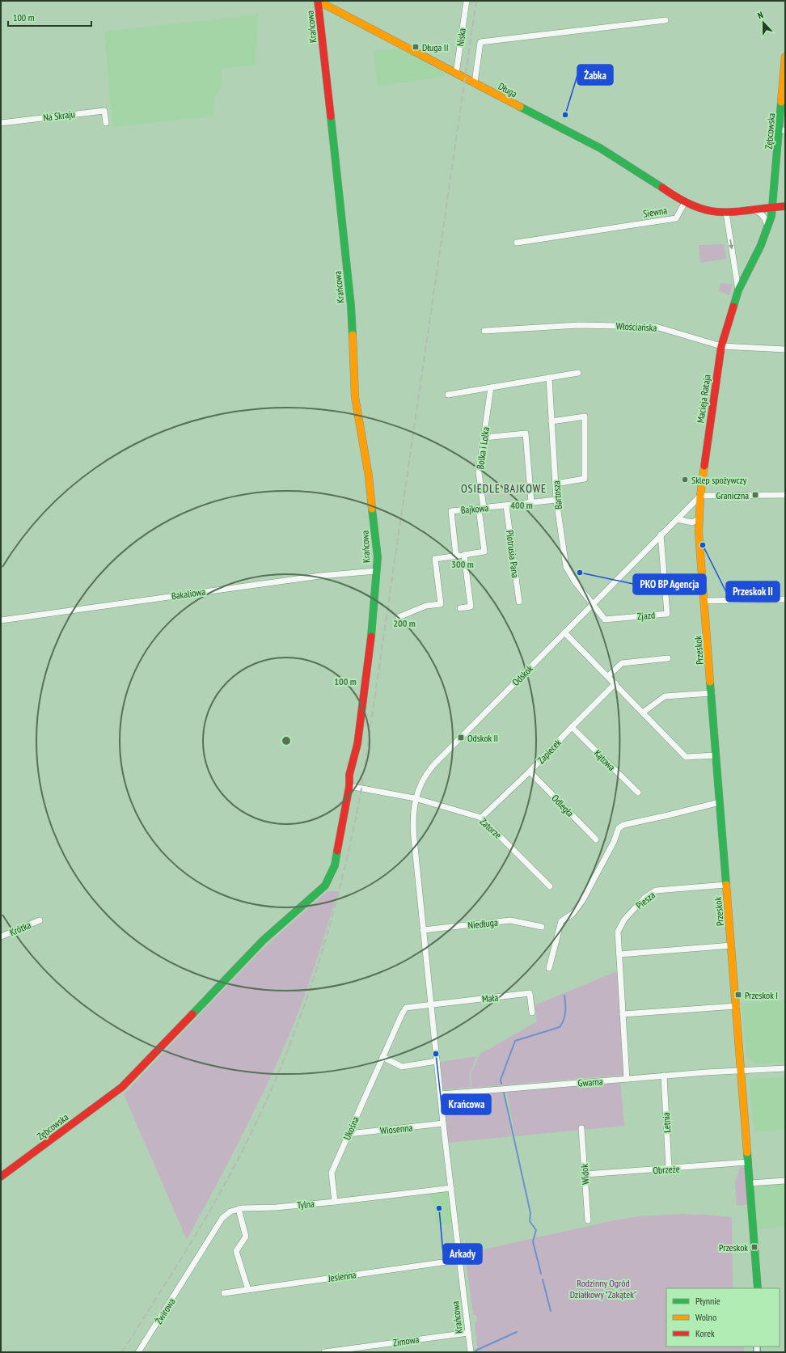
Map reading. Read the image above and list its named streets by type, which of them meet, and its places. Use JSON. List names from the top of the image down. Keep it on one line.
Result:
{"streets":{"street":["Krańcowa","Niska","Długa","Na Skraju","Zębcowska","Siewna","Włościańska","Macieja Rataja","Bolka i Lolka","Bartosza","Bajkowa","Piotrusia Pana","Bakaliowa","Zjazd","Przeskok","Odskok","Zapiecek","Kątowa","Odległa","Zatorze","Piesza","Niedługa","Krótka","Mała","Gwarna","Letnia","Ukośna","Wiosenna","Obrzeże","Widok","Tylna","Jesienna","Żwirowa","Zimowa"]},"crossings":[["Krańcowa","Długa"],["Krańcowa","Zębcowska"],["Krańcowa","Bakaliowa"],["Krańcowa","Odskok"],["Krańcowa","Zatorze"],["Krańcowa","Niedługa"],["Krańcowa","Mała"],["Krańcowa","Gwarna"],["Krańcowa","Ukośna"],["Krańcowa","Wiosenna"],["Krańcowa","Tylna"],["Krańcowa","Jesienna"],["Krańcowa","Zimowa"],["Niska","Długa"],["Długa","Siewna"],["Zębcowska","Macieja Rataja"],["Włościańska","Macieja Rataja"],["Macieja Rataja","Przeskok"],["Macieja Rataja","Odskok"],["Bolka i Lolka","Bajkowa"],["Bartosza","Bajkowa"],["Bartosza","Zjazd"],["Bartosza","Odskok"],["Bajkowa","Piotrusia Pana"],["Zjazd","Odskok"],["Przeskok","Odskok"],["Przeskok","Piesza"],["Przeskok","Gwarna"],["Przeskok","Obrzeże"],["Odskok","Zatorze"],["Zapiecek","Kątowa"],["Zapiecek","Odległa"],["Zapiecek","Zatorze"],["Piesza","Gwarna"],["Mała","Ukośna"],["Gwarna","Letnia"],["Letnia","Obrzeże"],["Ukośna","Wiosenna"],["Ukośna","Tylna"],["Obrzeże","Widok"],["Tylna","Żwirowa"]],"districts":["OSIEDLE BAJKOWE"],"parks":["Rodzinny Ogród Działkowy \"Zakątek\""],"places":{"transit":["Długa II","Graniczna","Odskok II","Przeskok I","Przeskok"],"other":["Żabka","Sklep spożywczy","Przeskok II","PKO BP Agencja","Krańcowa","Arkady"]},"legend":["Płynnie","Wolno","Korek"],"scale_bar":"100 m","north":"top","rings":["400 m","300 m","200 m","100 m"]}
